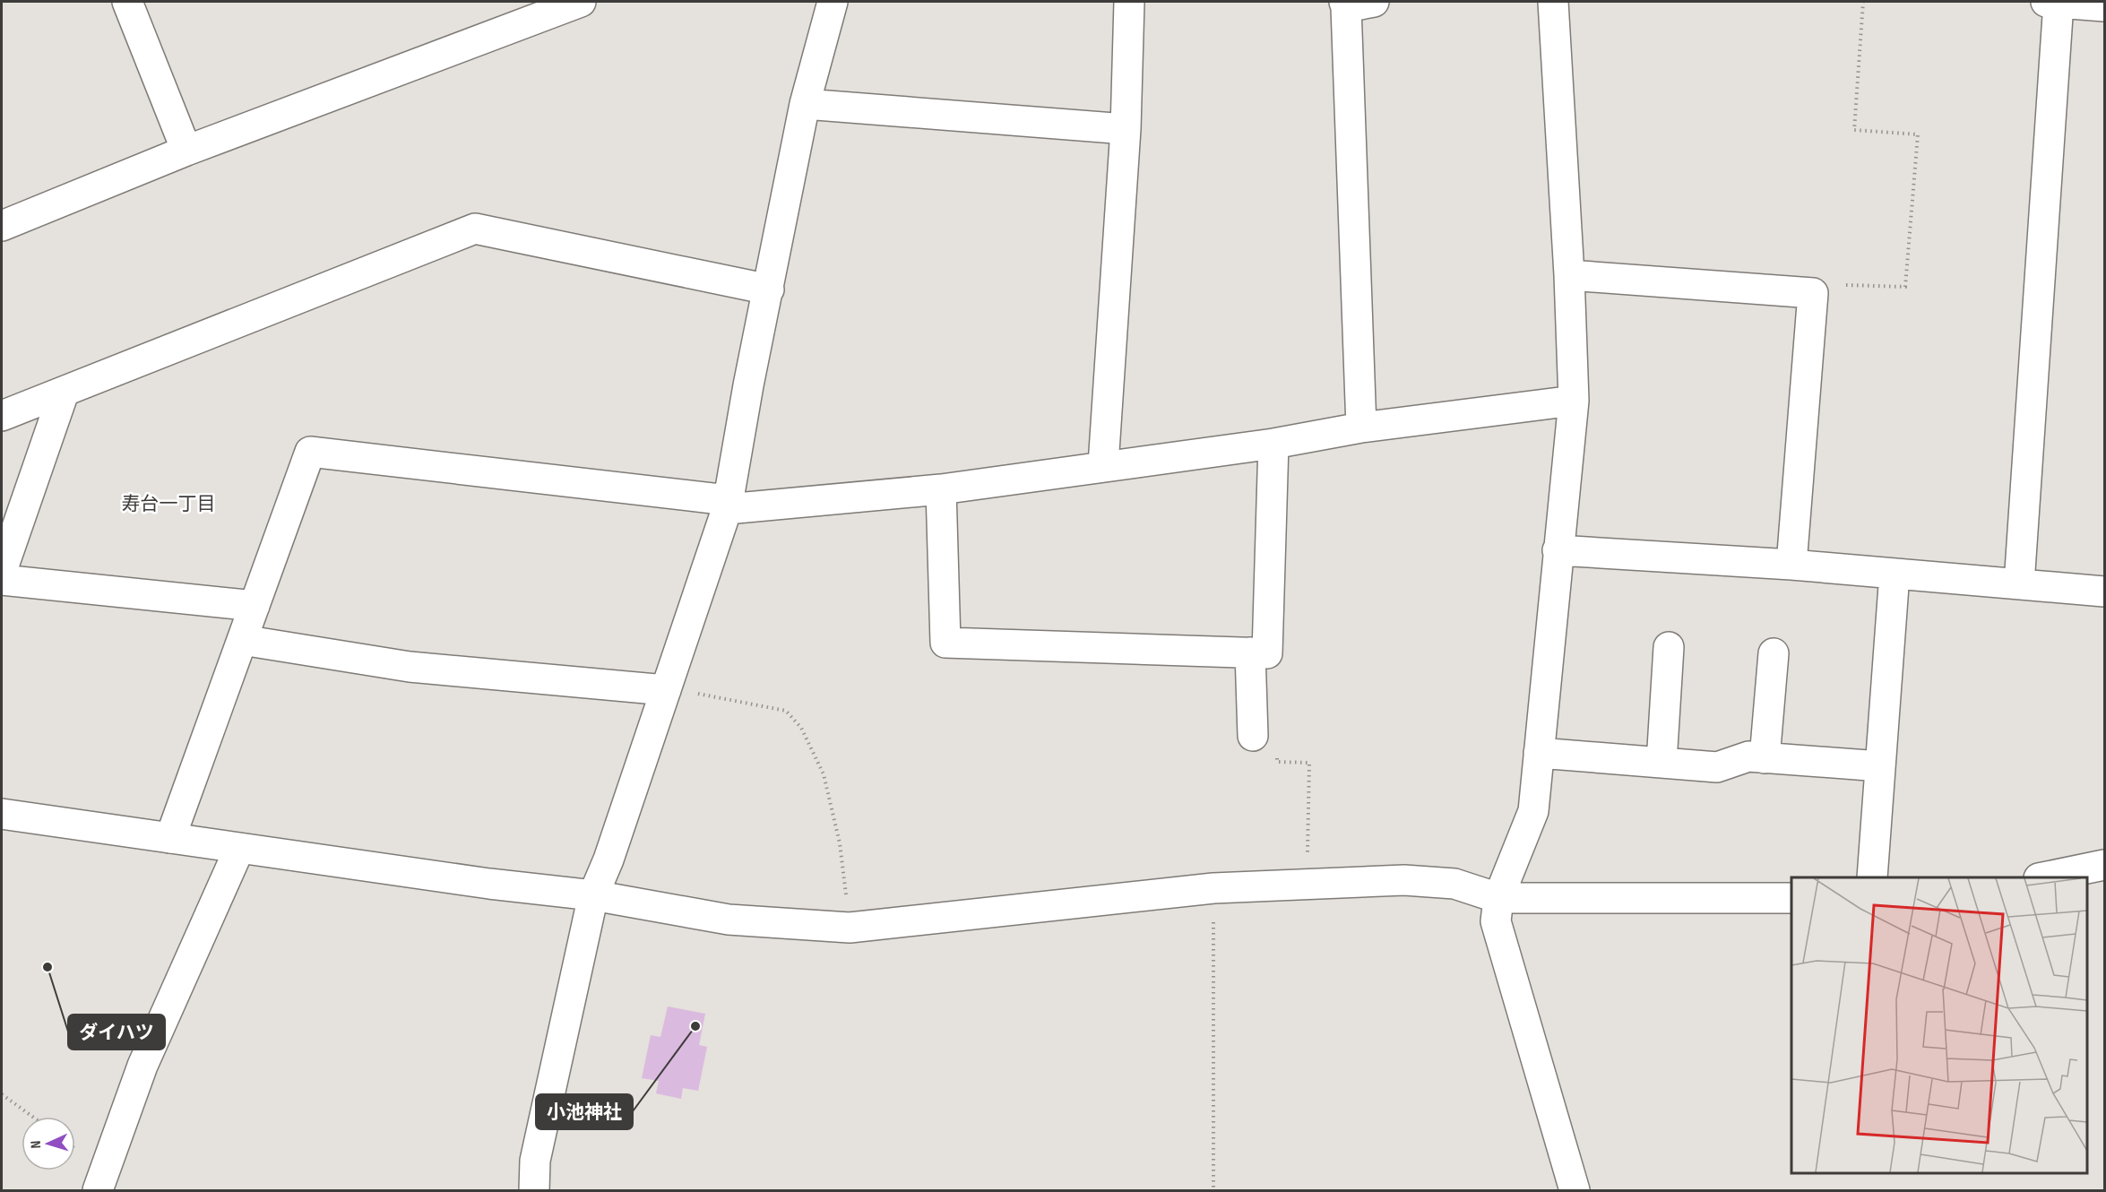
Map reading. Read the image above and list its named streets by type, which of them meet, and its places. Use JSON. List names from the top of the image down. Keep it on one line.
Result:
{"districts":["寿台一丁目"],"places":["ダイハツ","小池神社"],"north":"left"}
